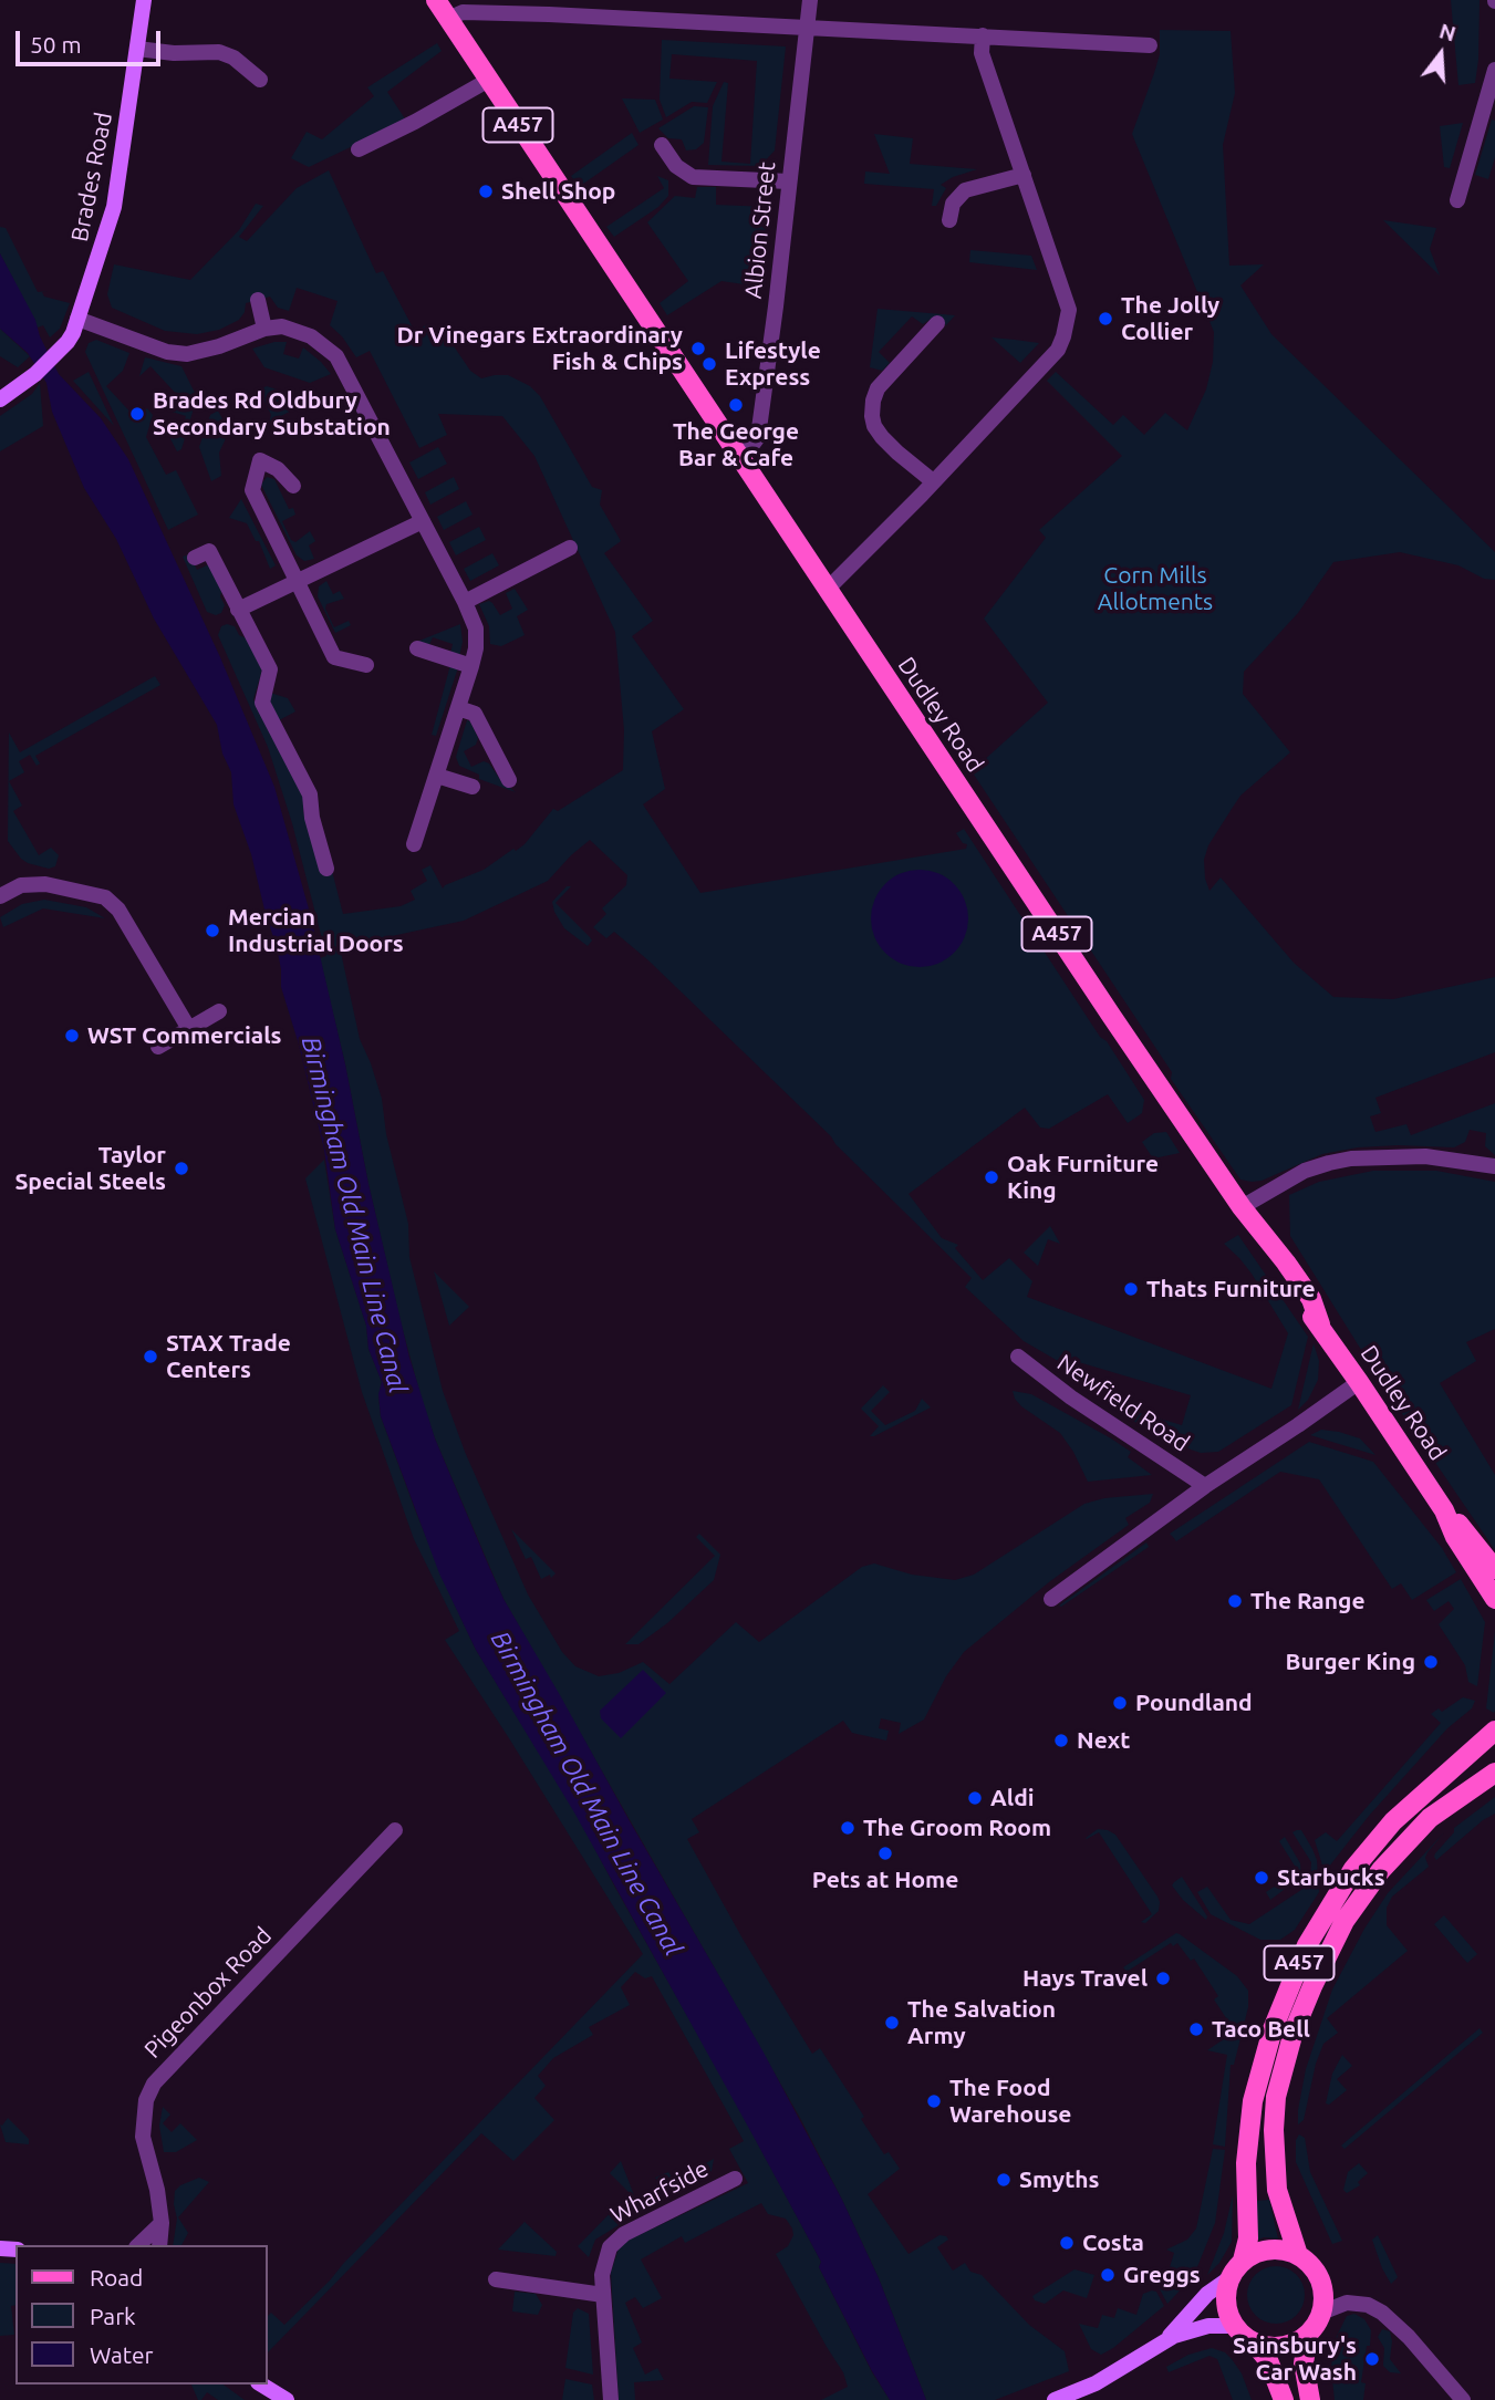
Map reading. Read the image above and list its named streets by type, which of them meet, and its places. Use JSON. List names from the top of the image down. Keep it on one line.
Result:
{"streets":{"main road":["A457","Dudley Road"],"street":["Brades Road","Albion Street","Newfield Road","Pigeonbox Road","Wharfside"]},"crossings":[["A457","Dudley Road"],["Albion Street","Dudley Road"]],"water":["Birmingham Old Main Line Canal"],"parks":["Corn Mills Allotments"],"places":["Shell Shop","The Jolly Collier","Dr Vinegars Extraordinary Fish & Chips","Lifestyle Express","The George Bar & Cafe","Brades Rd Oldbury Secondary Substation","Mercian Industrial Doors","WST Commercials","Taylor Special Steels","Oak Furniture King","Thats Furniture","STAX Trade Centers","The Range","Burger King","Poundland","Next","Aldi","The Groom Room","Pets at Home","Starbucks","Hays Travel","The Salvation Army","Taco Bell","The Food Warehouse","Smyths","Costa","Greggs","Sainsbury's Car Wash"],"legend":["Road","Park","Water"],"scale_bar":"50 m","north":"top"}
